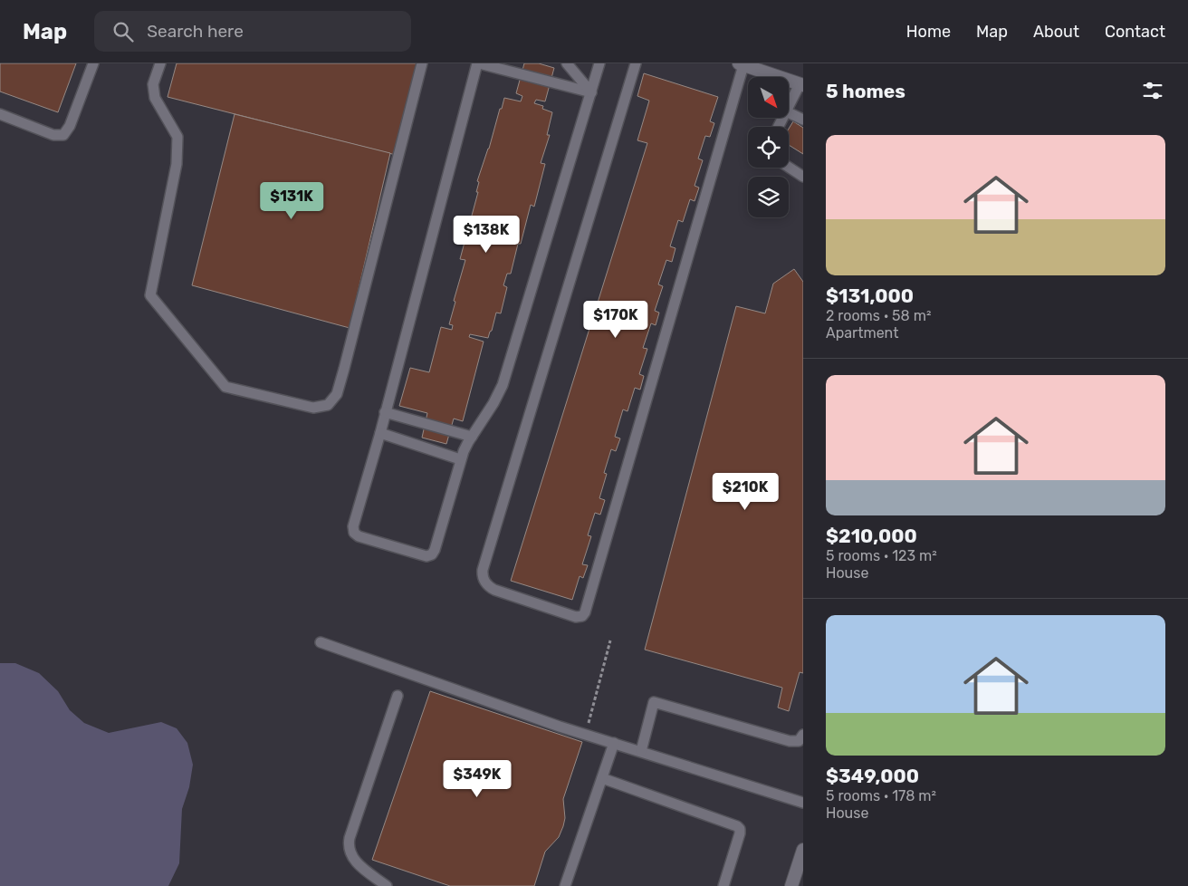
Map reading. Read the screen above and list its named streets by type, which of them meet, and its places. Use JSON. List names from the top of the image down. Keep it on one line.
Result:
{"north":"bottom right","page":{"header":"Map","search":"Search here","nav":["Home","Map","About","Contact"],"heading":"5 homes","list":[{"name":"$131,000","note":"2 rooms · 58 m² · Apartment"},{"name":"$210,000","note":"5 rooms · 123 m² · House"},{"name":"$349,000","note":"5 rooms · 178 m² · House"}],"price":["$131K","$138K","$170K","$210K","$349K"]}}
